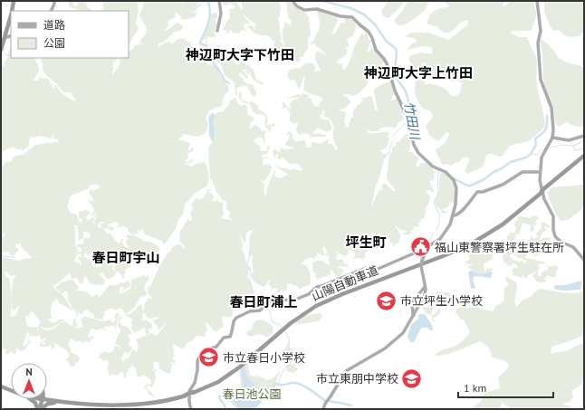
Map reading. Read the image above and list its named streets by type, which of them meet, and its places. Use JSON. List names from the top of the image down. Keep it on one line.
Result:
{"streets":{"highway":["山陽自動車道"]},"districts":["神辺町大字下竹田","神辺町大字上竹田","坪生町","春日町宇山","春日町浦上"],"water":["竹田川"],"parks":["春日池公園"],"places":{"public building":["福山東警察署坪生駐在所"],"school or university":["市立坪生小学校","市立春日小学校","市立東朋中学校"]},"legend":["道路","公園"],"scale_bar":"1 km","north":"top"}
